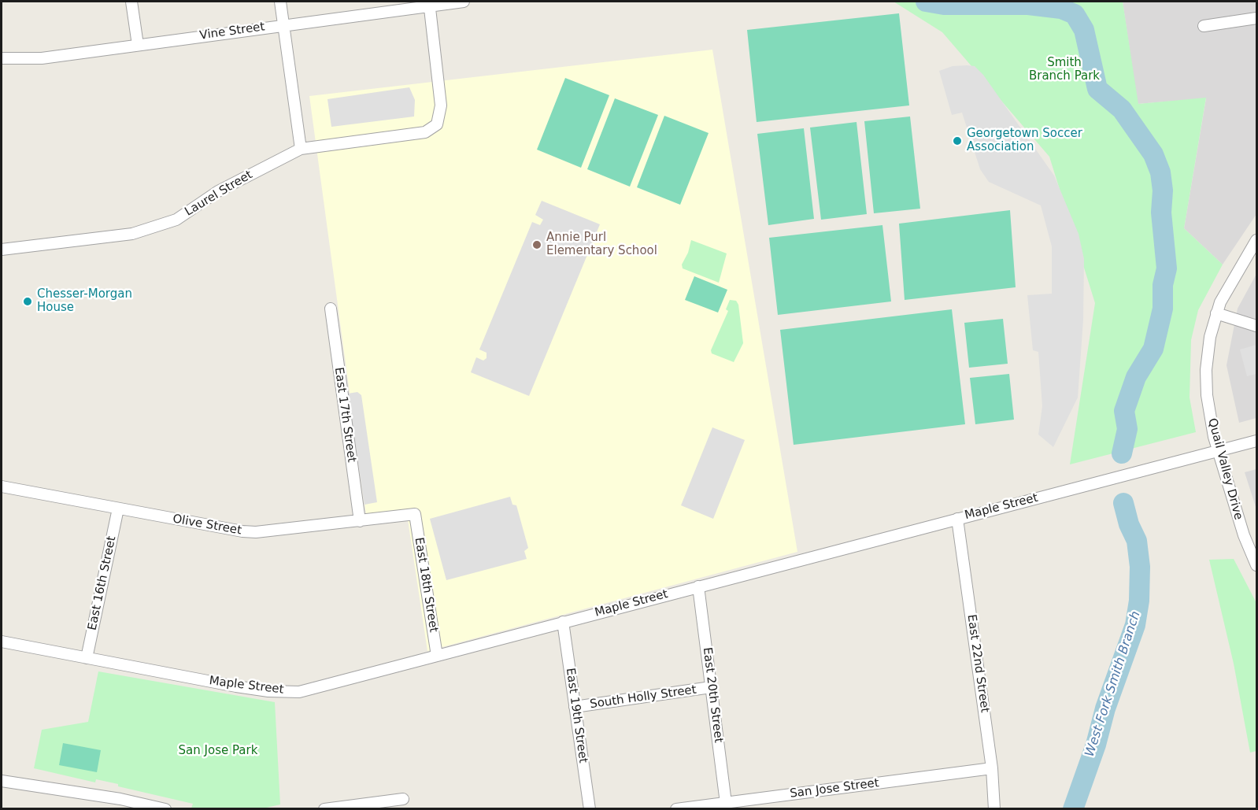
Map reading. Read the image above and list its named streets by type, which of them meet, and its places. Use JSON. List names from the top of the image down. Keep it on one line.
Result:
{"streets":{"street":["Vine Street","Laurel Street","East 17th Street","Quail Valley Drive","Maple Street","Olive Street","East 16th Street","East 18th Street","East 22nd Street","East 20th Street","South Holly Street","East 19th Street","San Jose Street"]},"crossings":[["Vine Street","Laurel Street"],["East 17th Street","Olive Street"],["Quail Valley Drive","Maple Street"],["Maple Street","East 16th Street"],["Maple Street","East 18th Street"],["Maple Street","East 22nd Street"],["Maple Street","East 20th Street"],["Maple Street","East 19th Street"],["Olive Street","East 16th Street"],["Olive Street","East 18th Street"],["East 22nd Street","San Jose Street"],["East 20th Street","South Holly Street"],["East 20th Street","San Jose Street"],["South Holly Street","East 19th Street"]],"water":["West Fork Smith Branch"],"parks":["Smith Branch Park","San Jose Park"],"places":["Georgetown Soccer Association","Annie Purl Elementary School","Chesser-Morgan House"]}
